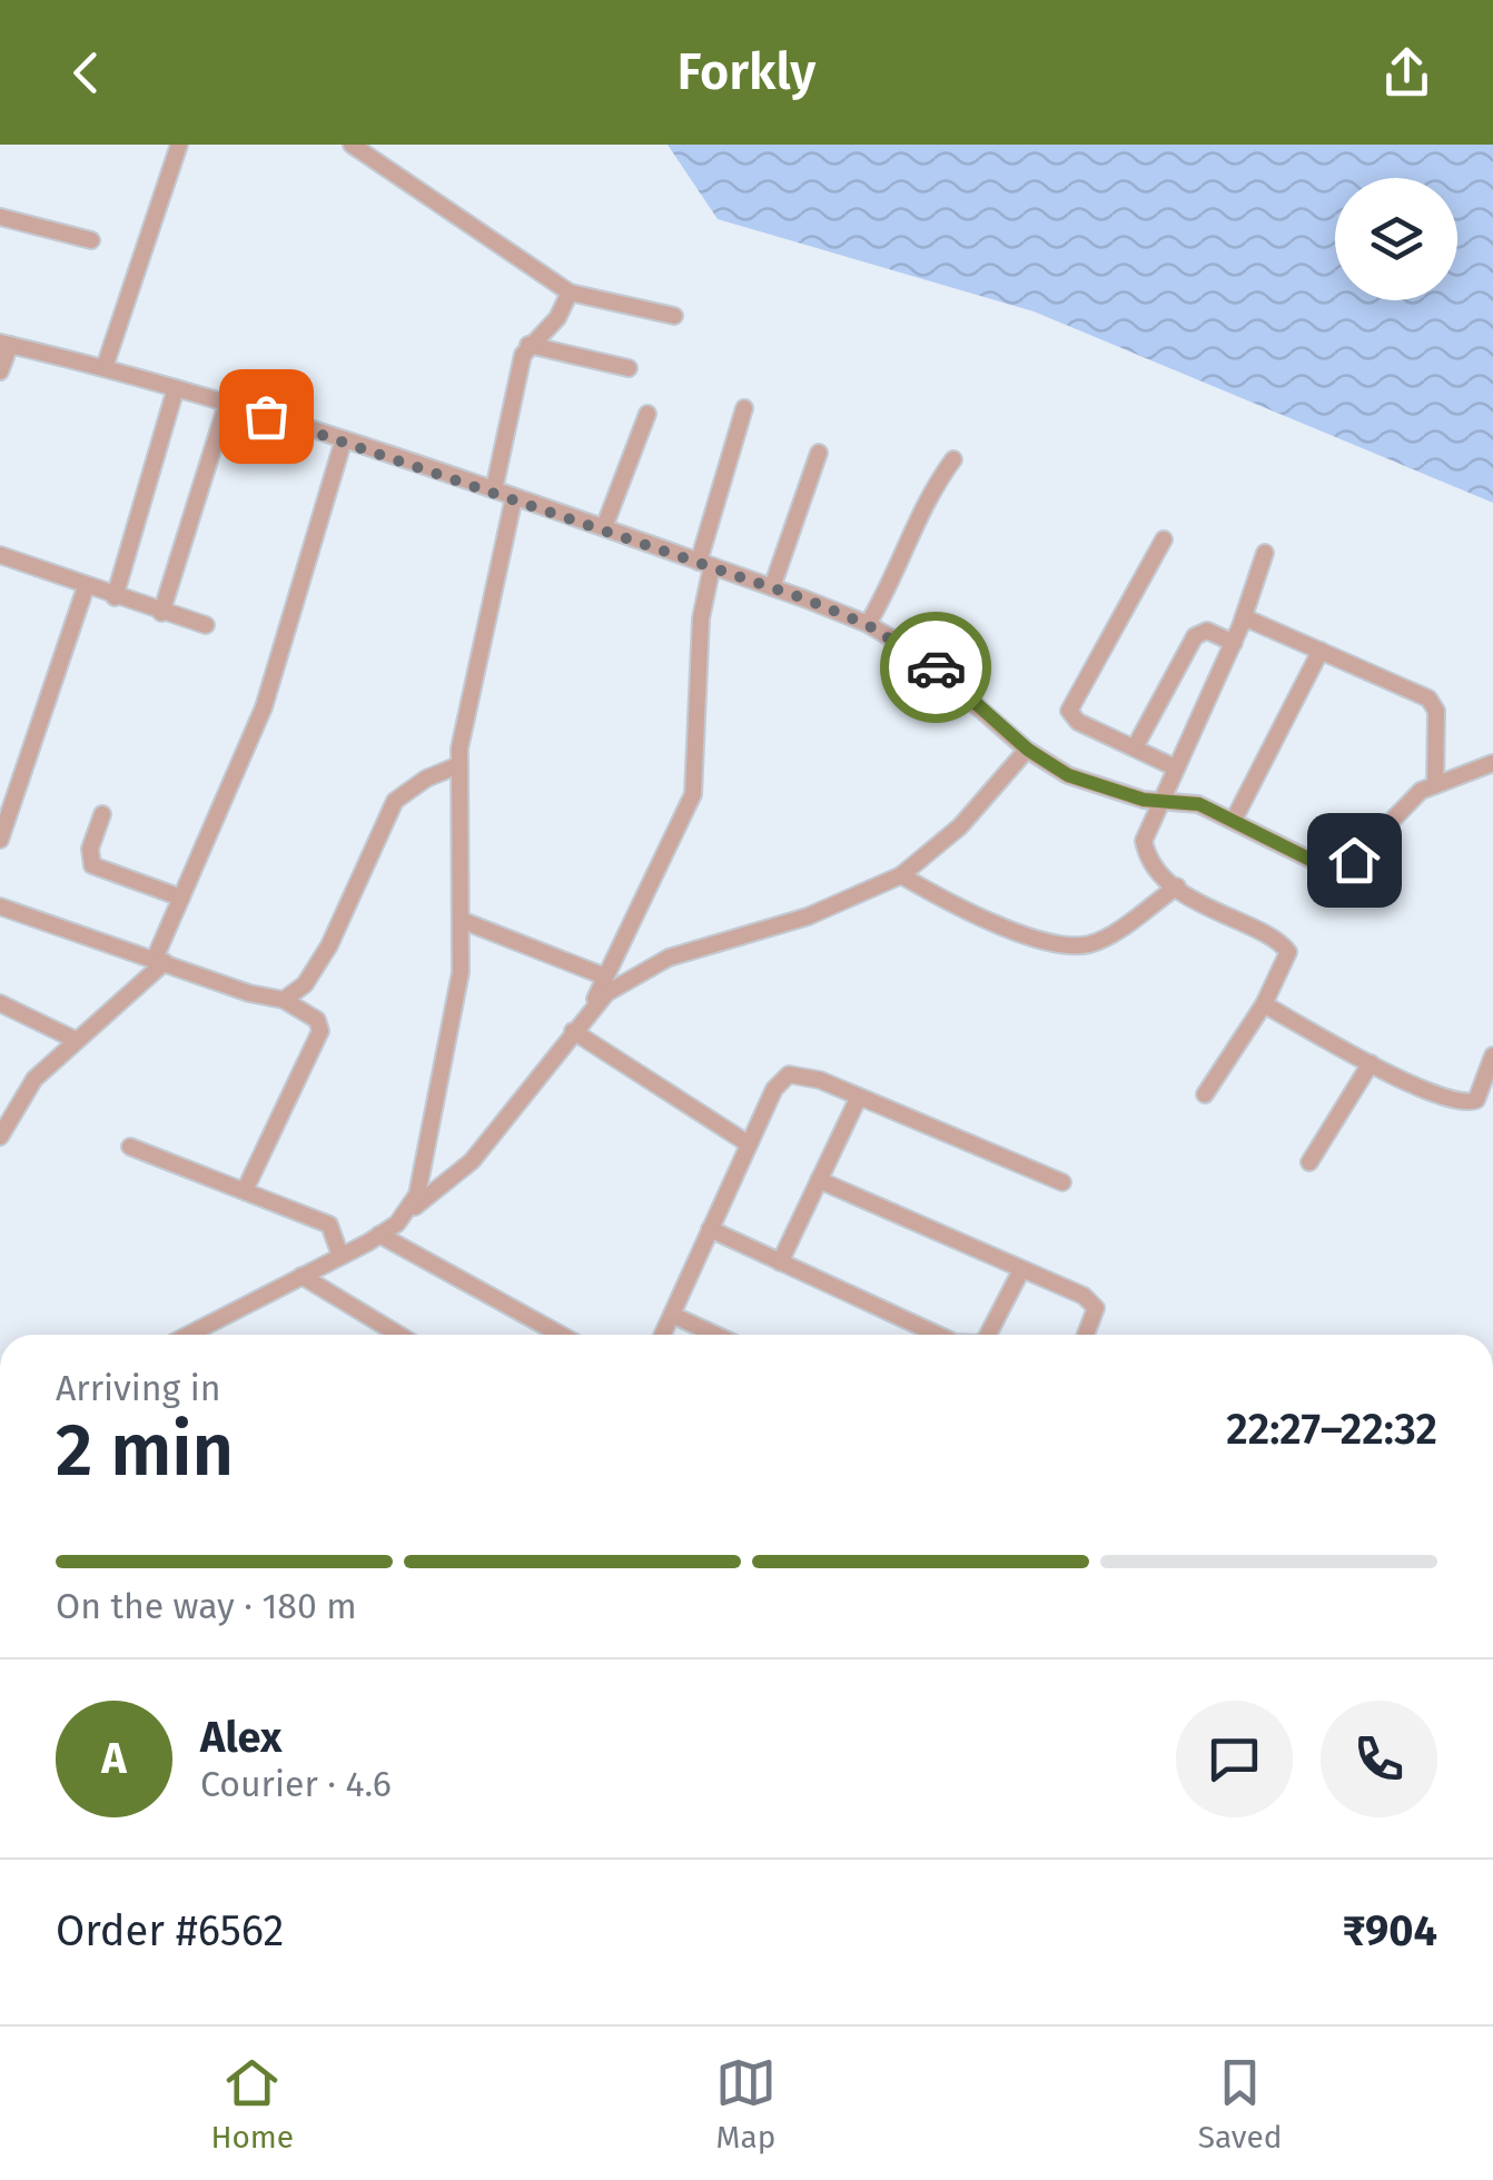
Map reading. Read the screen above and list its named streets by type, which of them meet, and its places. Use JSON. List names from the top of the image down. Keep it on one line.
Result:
{"page":{"header":"Forkly","heading":["2 min","Arriving in","22:27–22:32"],"panel":["Alex","Courier · 4.6","Order #6562","₹904"],"bar":"On the way · 180 m","round":"A","tabs":["Home","Map","Saved"]}}
